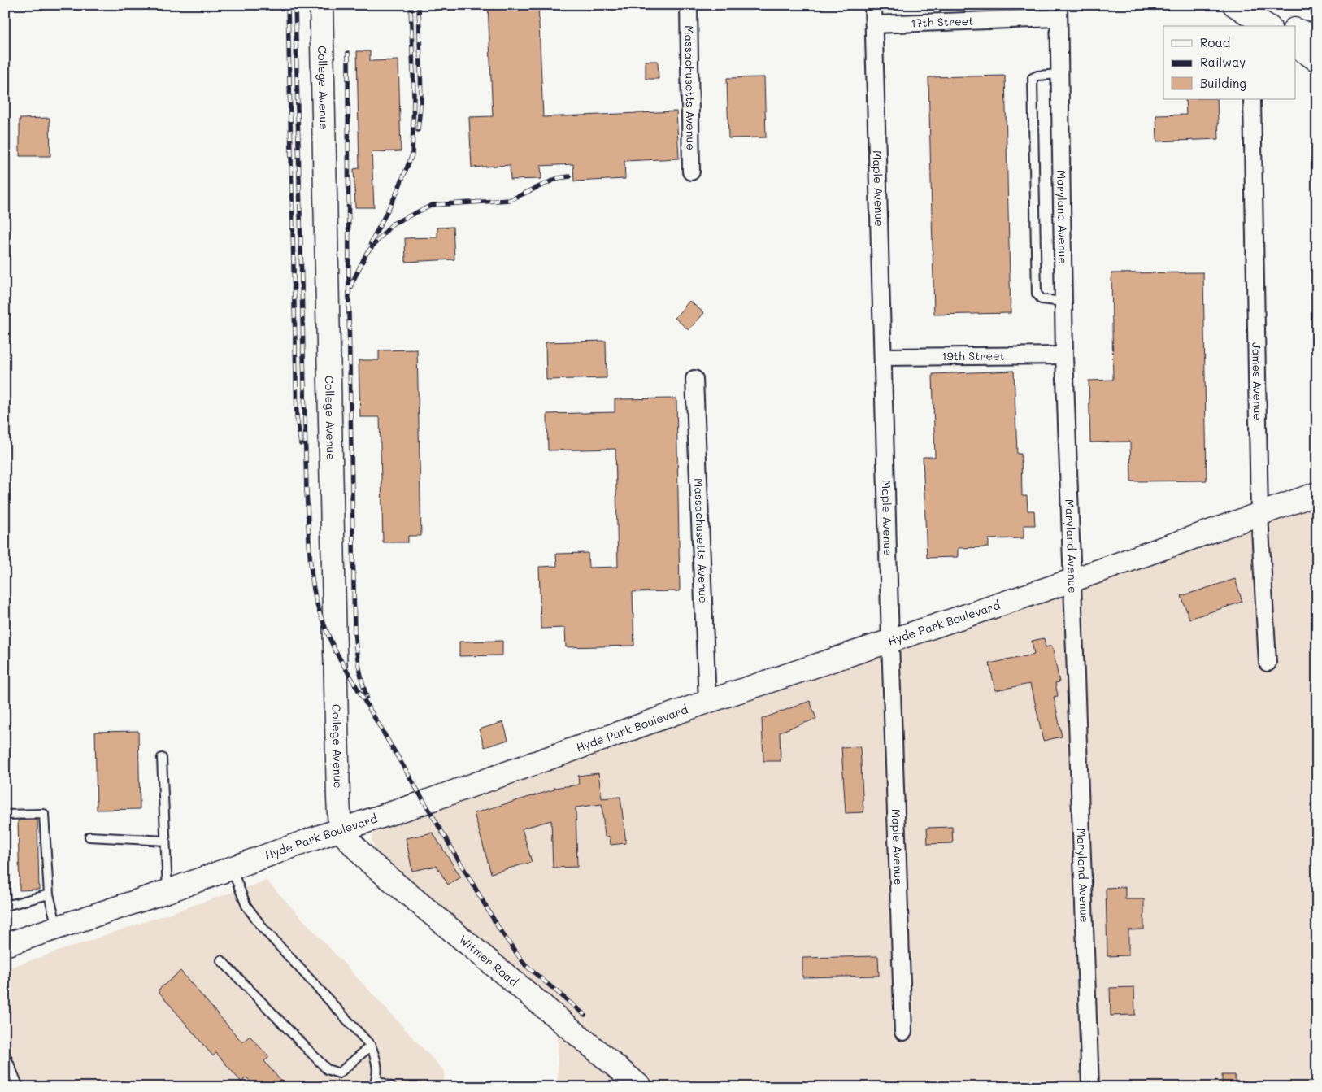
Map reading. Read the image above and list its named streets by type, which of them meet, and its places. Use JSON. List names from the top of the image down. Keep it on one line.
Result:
{"streets":{"main road":["College Avenue","Hyde Park Boulevard","Witmer Road"],"street":["17th Street","Massachusetts Avenue","Maple Avenue","Maryland Avenue","19th Street","James Avenue"]},"crossings":[["17th Street","Maple Avenue"],["17th Street","Maryland Avenue"],["College Avenue","Hyde Park Boulevard"],["College Avenue","Witmer Road"],["Massachusetts Avenue","Hyde Park Boulevard"],["Maple Avenue","19th Street"],["Maple Avenue","Hyde Park Boulevard"],["Maryland Avenue","19th Street"],["Maryland Avenue","Hyde Park Boulevard"],["James Avenue","Hyde Park Boulevard"],["Hyde Park Boulevard","Witmer Road"]],"legend":["Road","Railway","Building"]}
